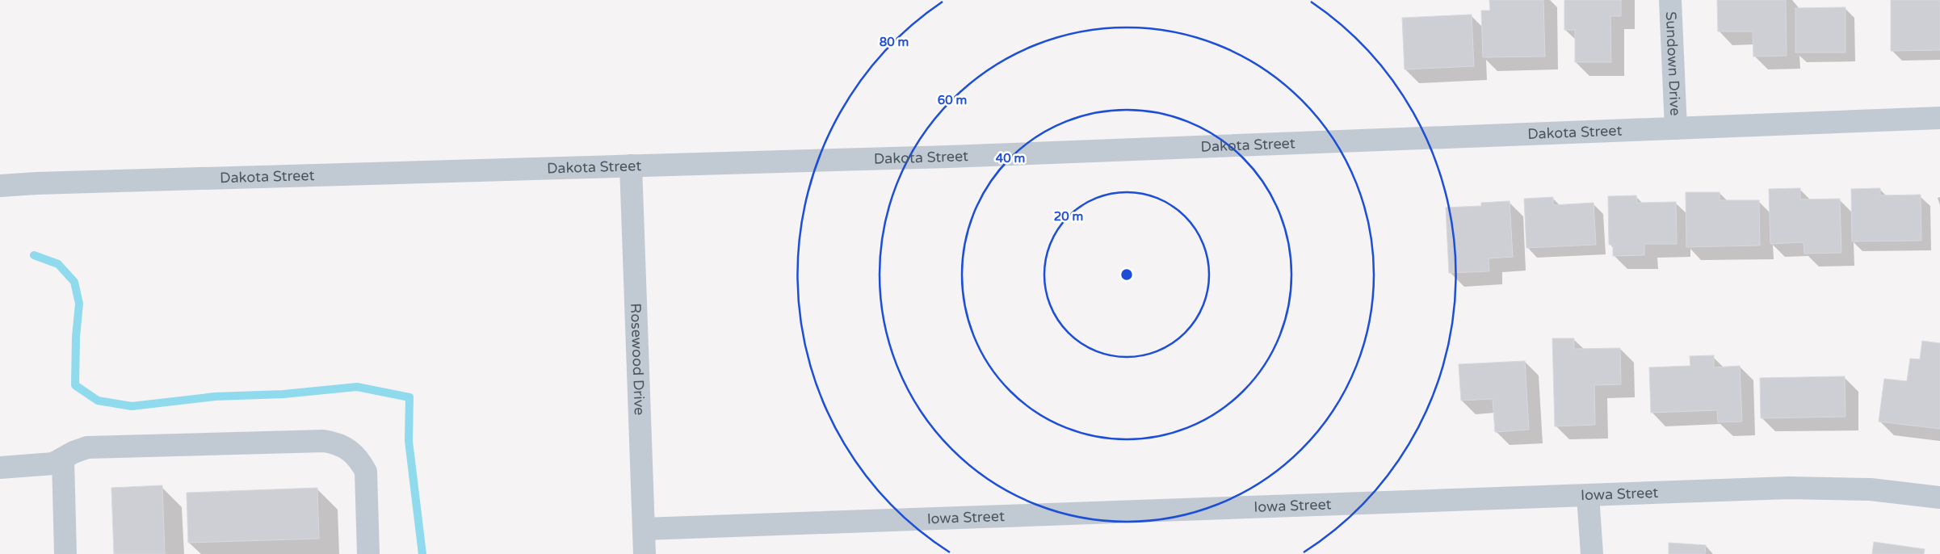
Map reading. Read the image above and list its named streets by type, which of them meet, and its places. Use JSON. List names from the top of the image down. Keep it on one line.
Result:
{"streets":{"street":["Sundown Drive","Dakota Street","Rosewood Drive","Iowa Street"]},"crossings":[["Sundown Drive","Dakota Street"],["Dakota Street","Rosewood Drive"],["Rosewood Drive","Iowa Street"]],"rings":["80 m","60 m","40 m","20 m"]}
